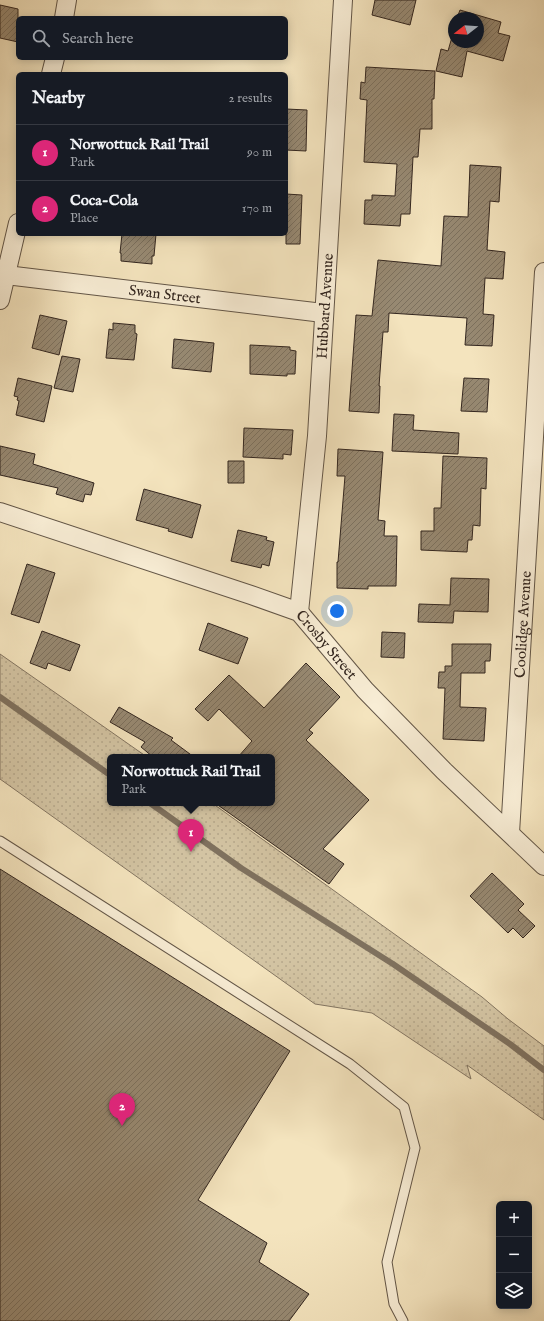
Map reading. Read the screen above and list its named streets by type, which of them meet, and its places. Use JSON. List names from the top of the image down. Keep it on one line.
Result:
{"streets":{"street":["Swan Street","Hubbard Avenue","Coolidge Avenue","Crosby Street"]},"crossings":[["Swan Street","Hubbard Avenue"],["Hubbard Avenue","Crosby Street"],["Coolidge Avenue","Crosby Street"]],"north":"left","page":{"search":"Search here","heading":["Nearby","2 results"],"list":[{"mark":"1","name":"Norwottuck Rail Trail","note":"Park","value":"90 m"},{"mark":"2","name":"Coca-Cola","note":"Place","value":"170 m"}],"popup":["Norwottuck Rail Trail","Park"],"pins":["1","2"],"map_buttons":["+","−"]}}
